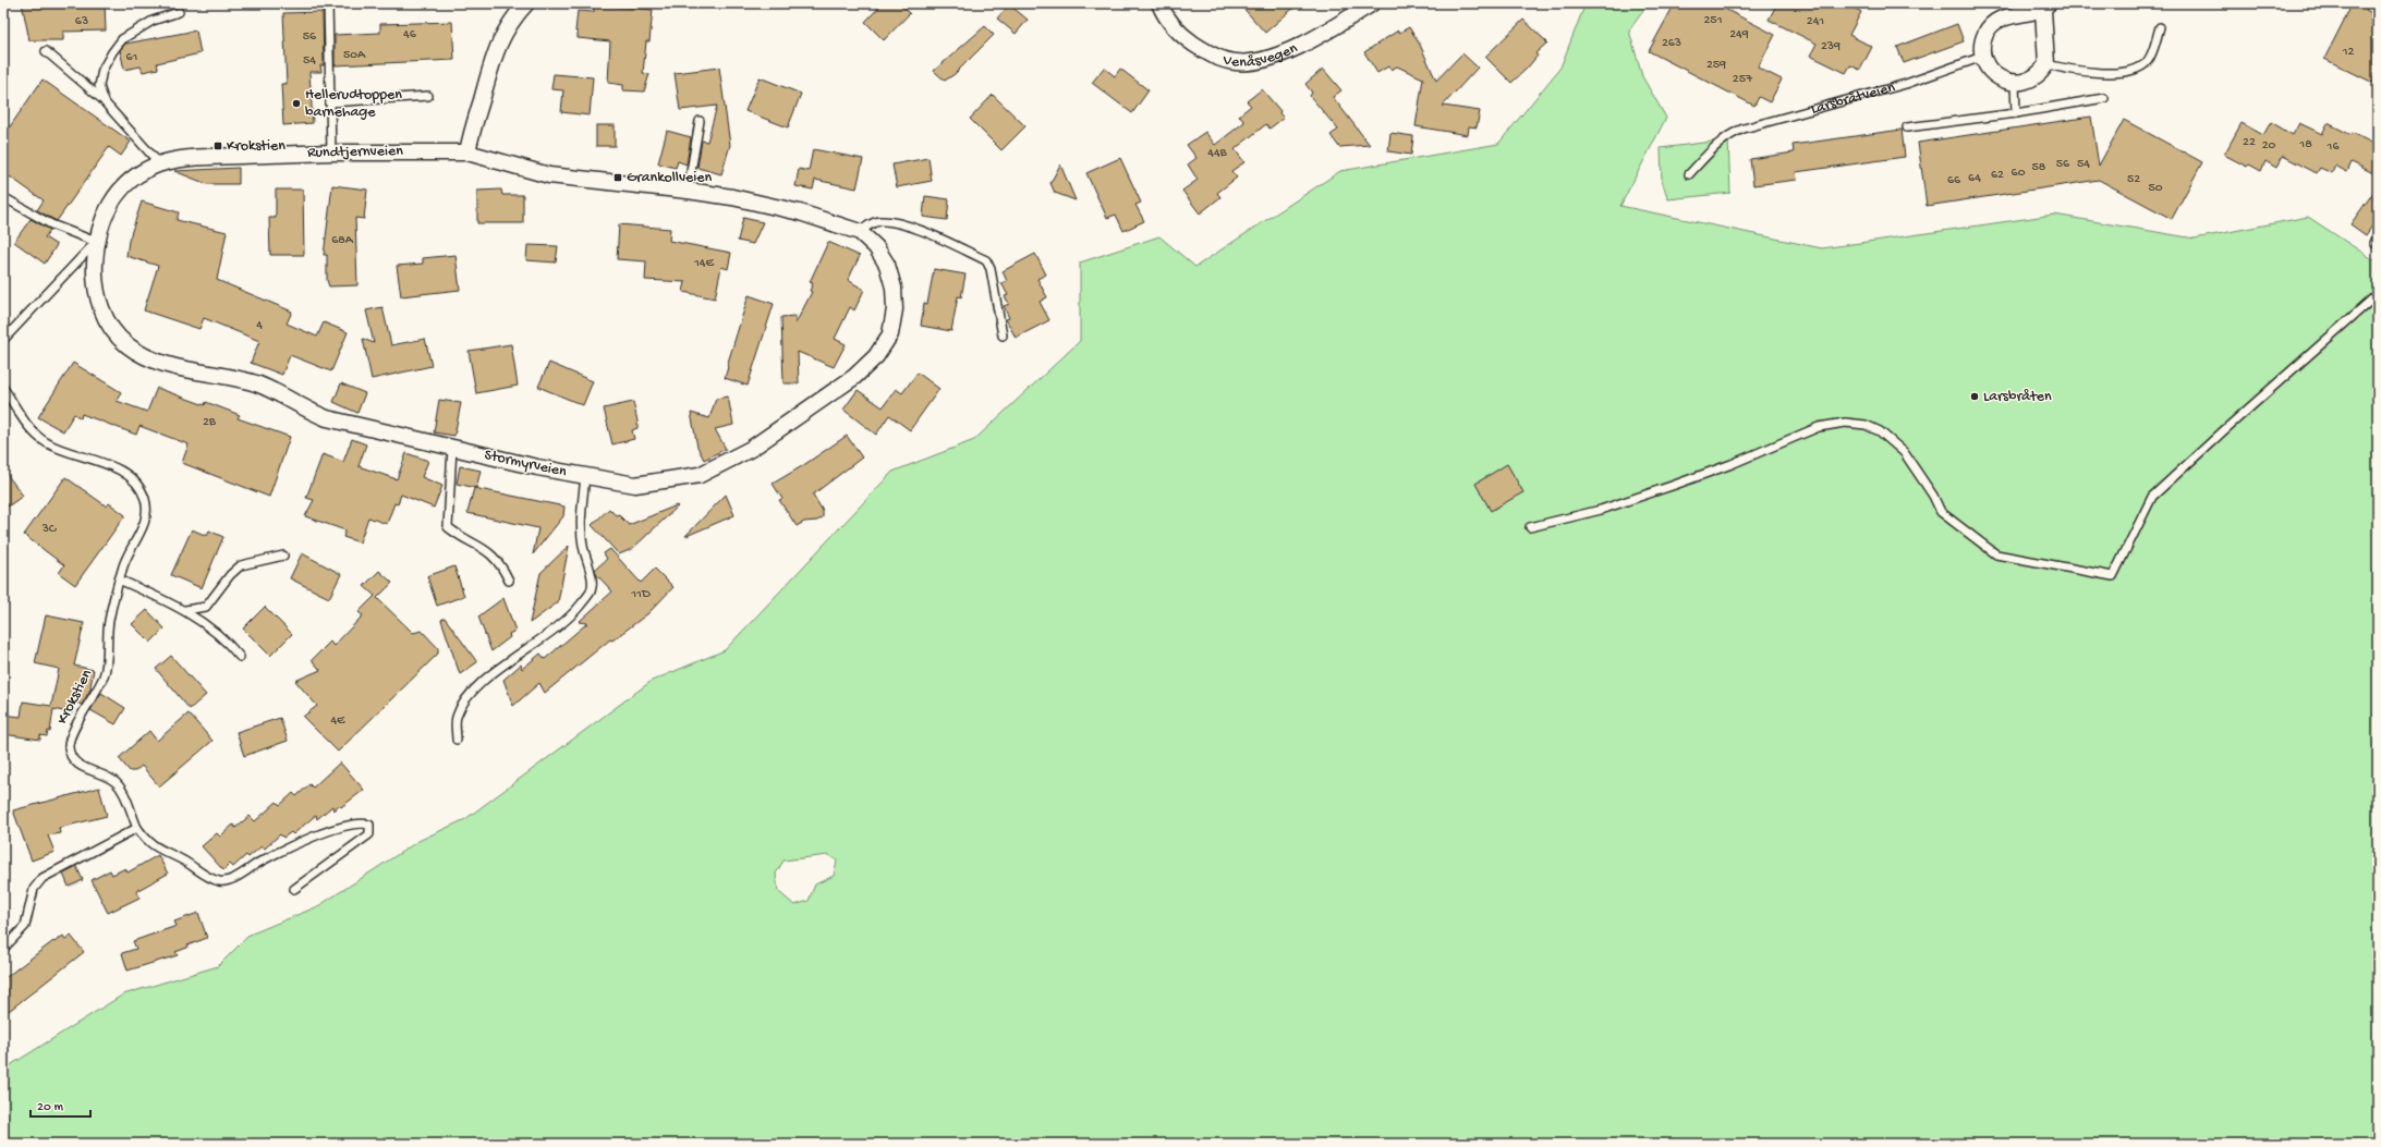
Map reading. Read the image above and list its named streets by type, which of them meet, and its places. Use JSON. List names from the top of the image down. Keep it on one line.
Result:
{"streets":{"street":["Venåsvegen","Rundtjernveien","Stormyrveien"],"lane":["Larsbråtveien","Krokstien"]},"crossings":[["Rundtjernveien","Stormyrveien"]],"places":{"other":["Hellerudtoppen barnehage","Larsbråten"],"transit":["Krokstien","Grankollveien"]},"house_numbers":["251","63","241","46","249","56","263","239","12","50A","61","54","259","257","22","18","20","16","44B","56","54","58","60","62","64","52","66","50","68A","14E","4","2B","3C","11D","4E"],"scale_bar":"20 m"}
